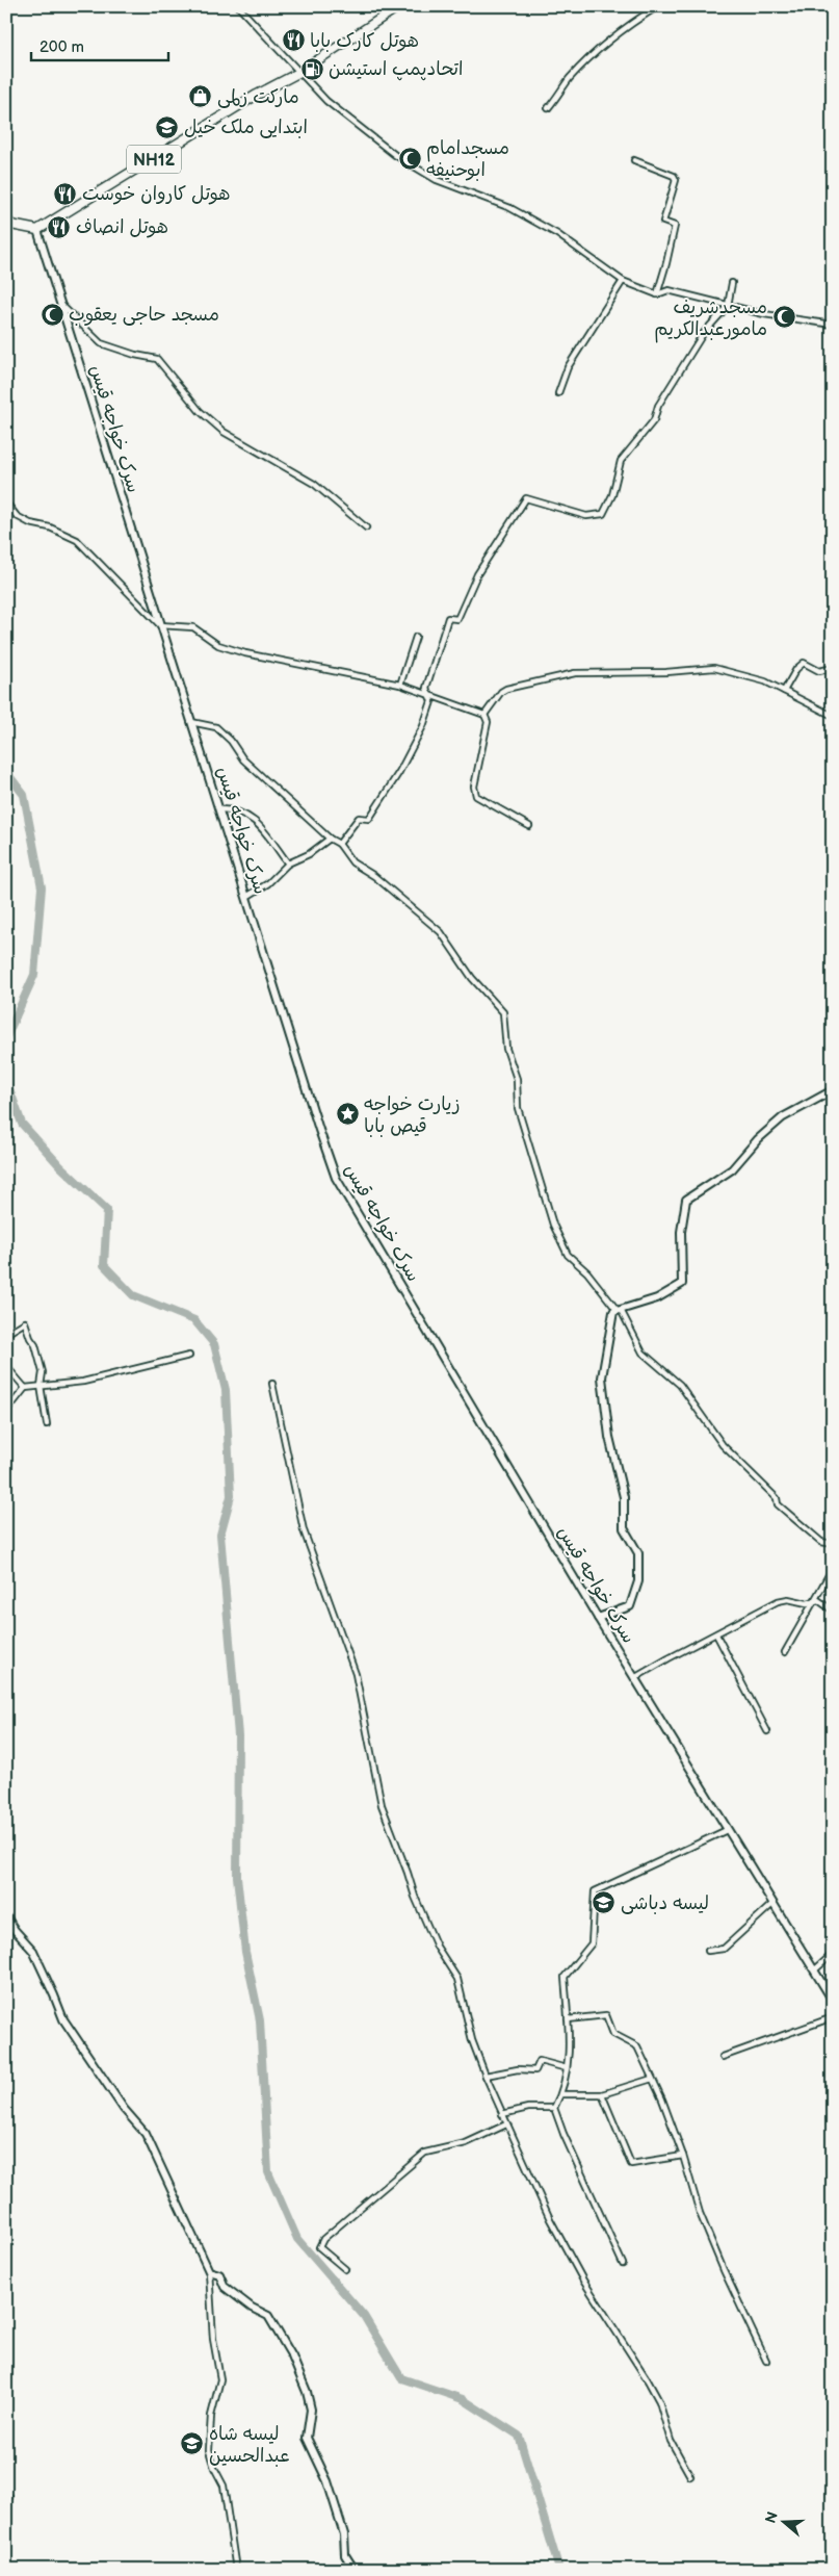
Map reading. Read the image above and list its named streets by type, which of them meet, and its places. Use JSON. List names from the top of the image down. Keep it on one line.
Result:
{"streets":{"highway":["NH12"],"street":["سرک خواجه قیس"]},"crossings":[["NH12","سرک خواجه قیس"]],"places":{"restaurant":["هوتل کارک بابا","هوتل کاروان خوست","هوتل انصاف"],"fuel station":["اتحادپمپ استیشن"],"shop":["مارکت زلمی"],"school or university":["ابتدایی ملک خیل","لیسه دباشی","لیسه شاه عبدالحسین"],"mosque":["مسجدامام ابوحنیفه","مسجد حاجی یعقوب","مسجدشریف مامورعبدالکریم"],"place":["زیارت خواجه قیص بابا"]},"scale_bar":"200 m","north":"left"}
